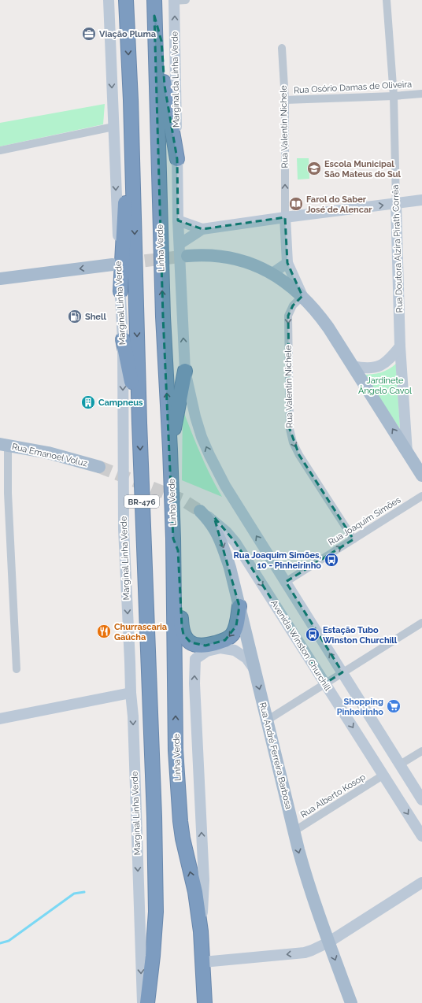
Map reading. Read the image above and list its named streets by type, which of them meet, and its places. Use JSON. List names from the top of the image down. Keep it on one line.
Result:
{"streets":{"highway":["Linha Verde","BR-476"],"main road":["Marginal da Linha Verde","Rua Valentin Nichele","Rua Doutora Alzira Pirath Corrêa","Marginal Linha Verde","Rua Emanoel Voluz","Avenida Winston Churchill","Rua André Ferreira Barbosa"],"street":["Rua Osório Damas de Oliveira","Rua Joaquim Simões","Rua Alberto Kosop"]},"crossings":[["Rua Osório Damas de Oliveira","Rua Valentin Nichele"],["Rua Osório Damas de Oliveira","Rua Doutora Alzira Pirath Corrêa"],["Rua Valentin Nichele","Rua Joaquim Simões"],["Avenida Winston Churchill","Rua André Ferreira Barbosa"],["Avenida Winston Churchill","Rua Alberto Kosop"],["Rua André Ferreira Barbosa","Rua Alberto Kosop"]],"one_way":["Marginal da Linha Verde","Marginal Linha Verde","Rua Joaquim Simões"],"parks":["Jardinete Ângelo Cavol"],"places":{"office":["Viação Pluma"],"school or university":["Escola Municipal São Mateus do Sul"],"library":["Farol do Saber José de Alencar"],"fuel station":["Shell"],"building":["Campneus"],"bus stop":["Rua Joaquim Simões, 10 - Pinheirinho","Estação Tubo Winston Churchill"],"restaurant":["Churrascaria Gaúcha"],"supermarket":["Shopping Pinheirinho"]}}
